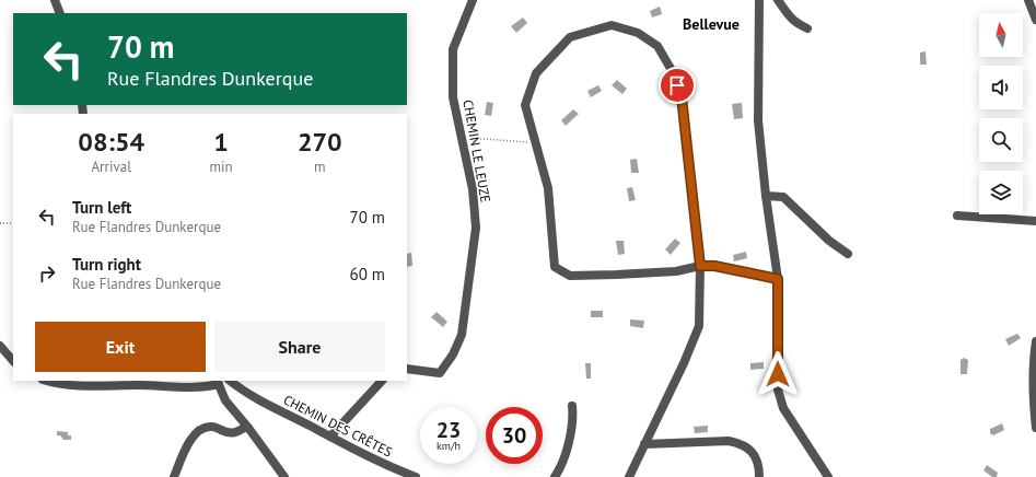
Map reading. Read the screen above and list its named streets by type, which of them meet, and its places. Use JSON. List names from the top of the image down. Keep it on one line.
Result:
{"streets":{"street":["CHEMIN LE LEUZE","CHEMIN DES CRÊTES"]},"districts":["Bellevue"],"north":"top","page":{"turn":["70 m","Rue Flandres Dunkerque"],"eta":["08:54","Arrival","1","min","270","m"],"list":[{"name":"Turn left","note":"Rue Flandres Dunkerque","value":"70 m"},{"name":"Turn right","note":"Rue Flandres Dunkerque","value":"60 m"}],"buttons":["Exit","Share"],"speed":"23 km/h","limit":"30"}}
